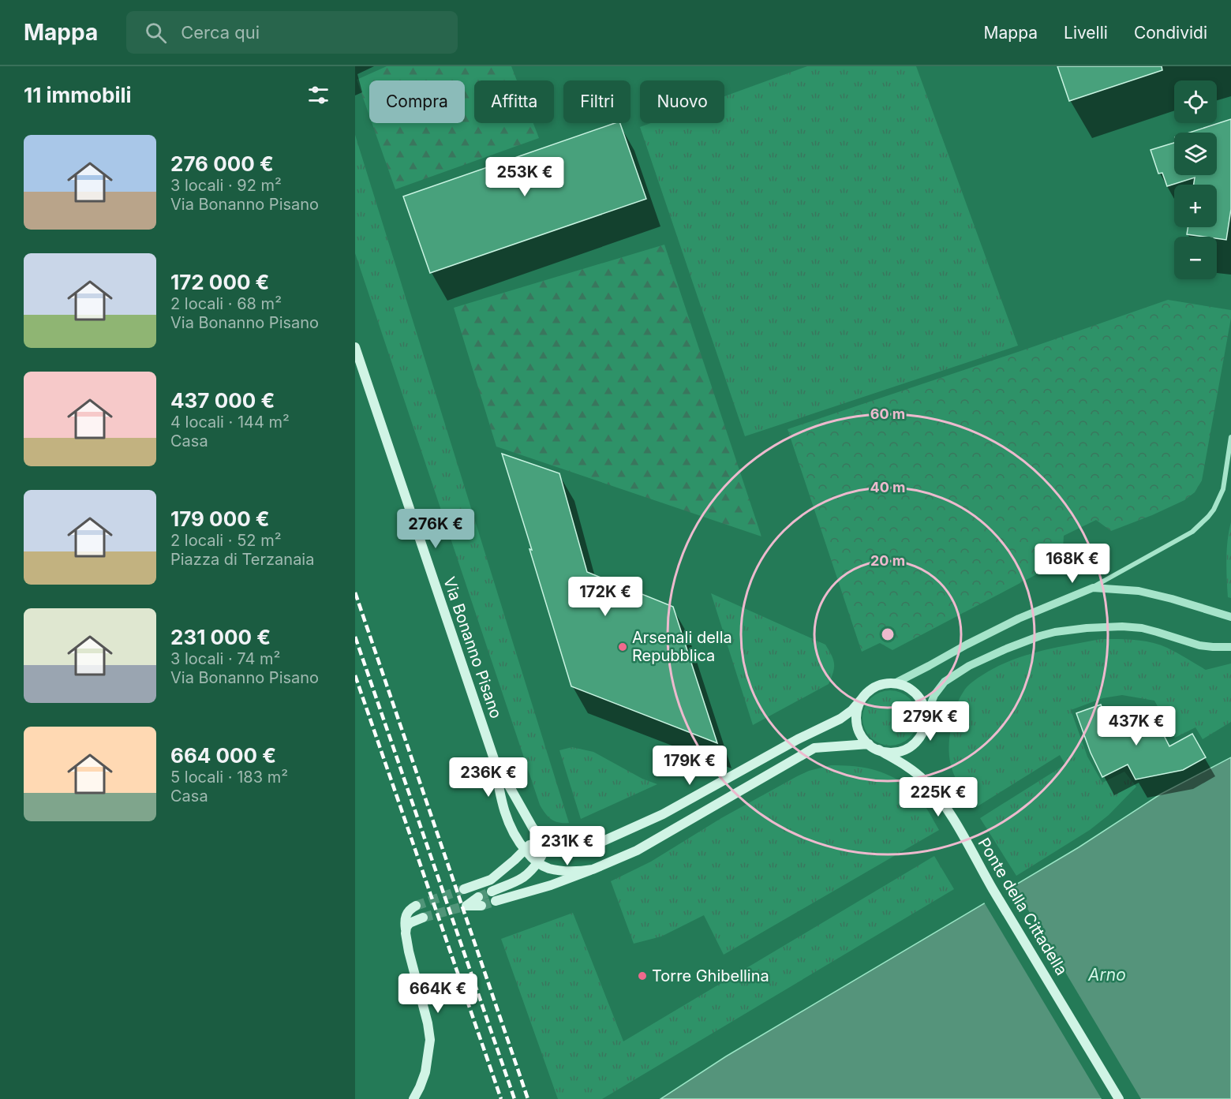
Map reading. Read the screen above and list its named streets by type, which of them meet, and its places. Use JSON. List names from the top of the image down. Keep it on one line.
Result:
{"streets":{"main road":["Via Bonanno Pisano","Ponte della Cittadella"]},"water":["Arno"],"places":["Arsenali della Repubblica","Torre Ghibellina"],"page":{"header":"Mappa","search":"Cerca qui","nav":["Mappa","Livelli","Condividi"],"heading":"11 immobili","map_buttons":["+","−"],"chip":["Compra","Affitta","Filtri","Nuovo"],"list":[{"name":"276 000 €","note":"3 locali · 92 m² · Via Bonanno Pisano"},{"name":"172 000 €","note":"2 locali · 68 m² · Via Bonanno Pisano"},{"name":"437 000 €","note":"4 locali · 144 m² · Casa"},{"name":"179 000 €","note":"2 locali · 52 m² · Piazza di Terzanaia"},{"name":"231 000 €","note":"3 locali · 74 m² · Via Bonanno Pisano"},{"name":"664 000 €","note":"5 locali · 183 m² · Casa"}],"price":["253K €","276K €","168K €","172K €","279K €","437K €","179K €","236K €","225K €","231K €","664K €"]},"rings":["60 m","40 m","20 m"]}
